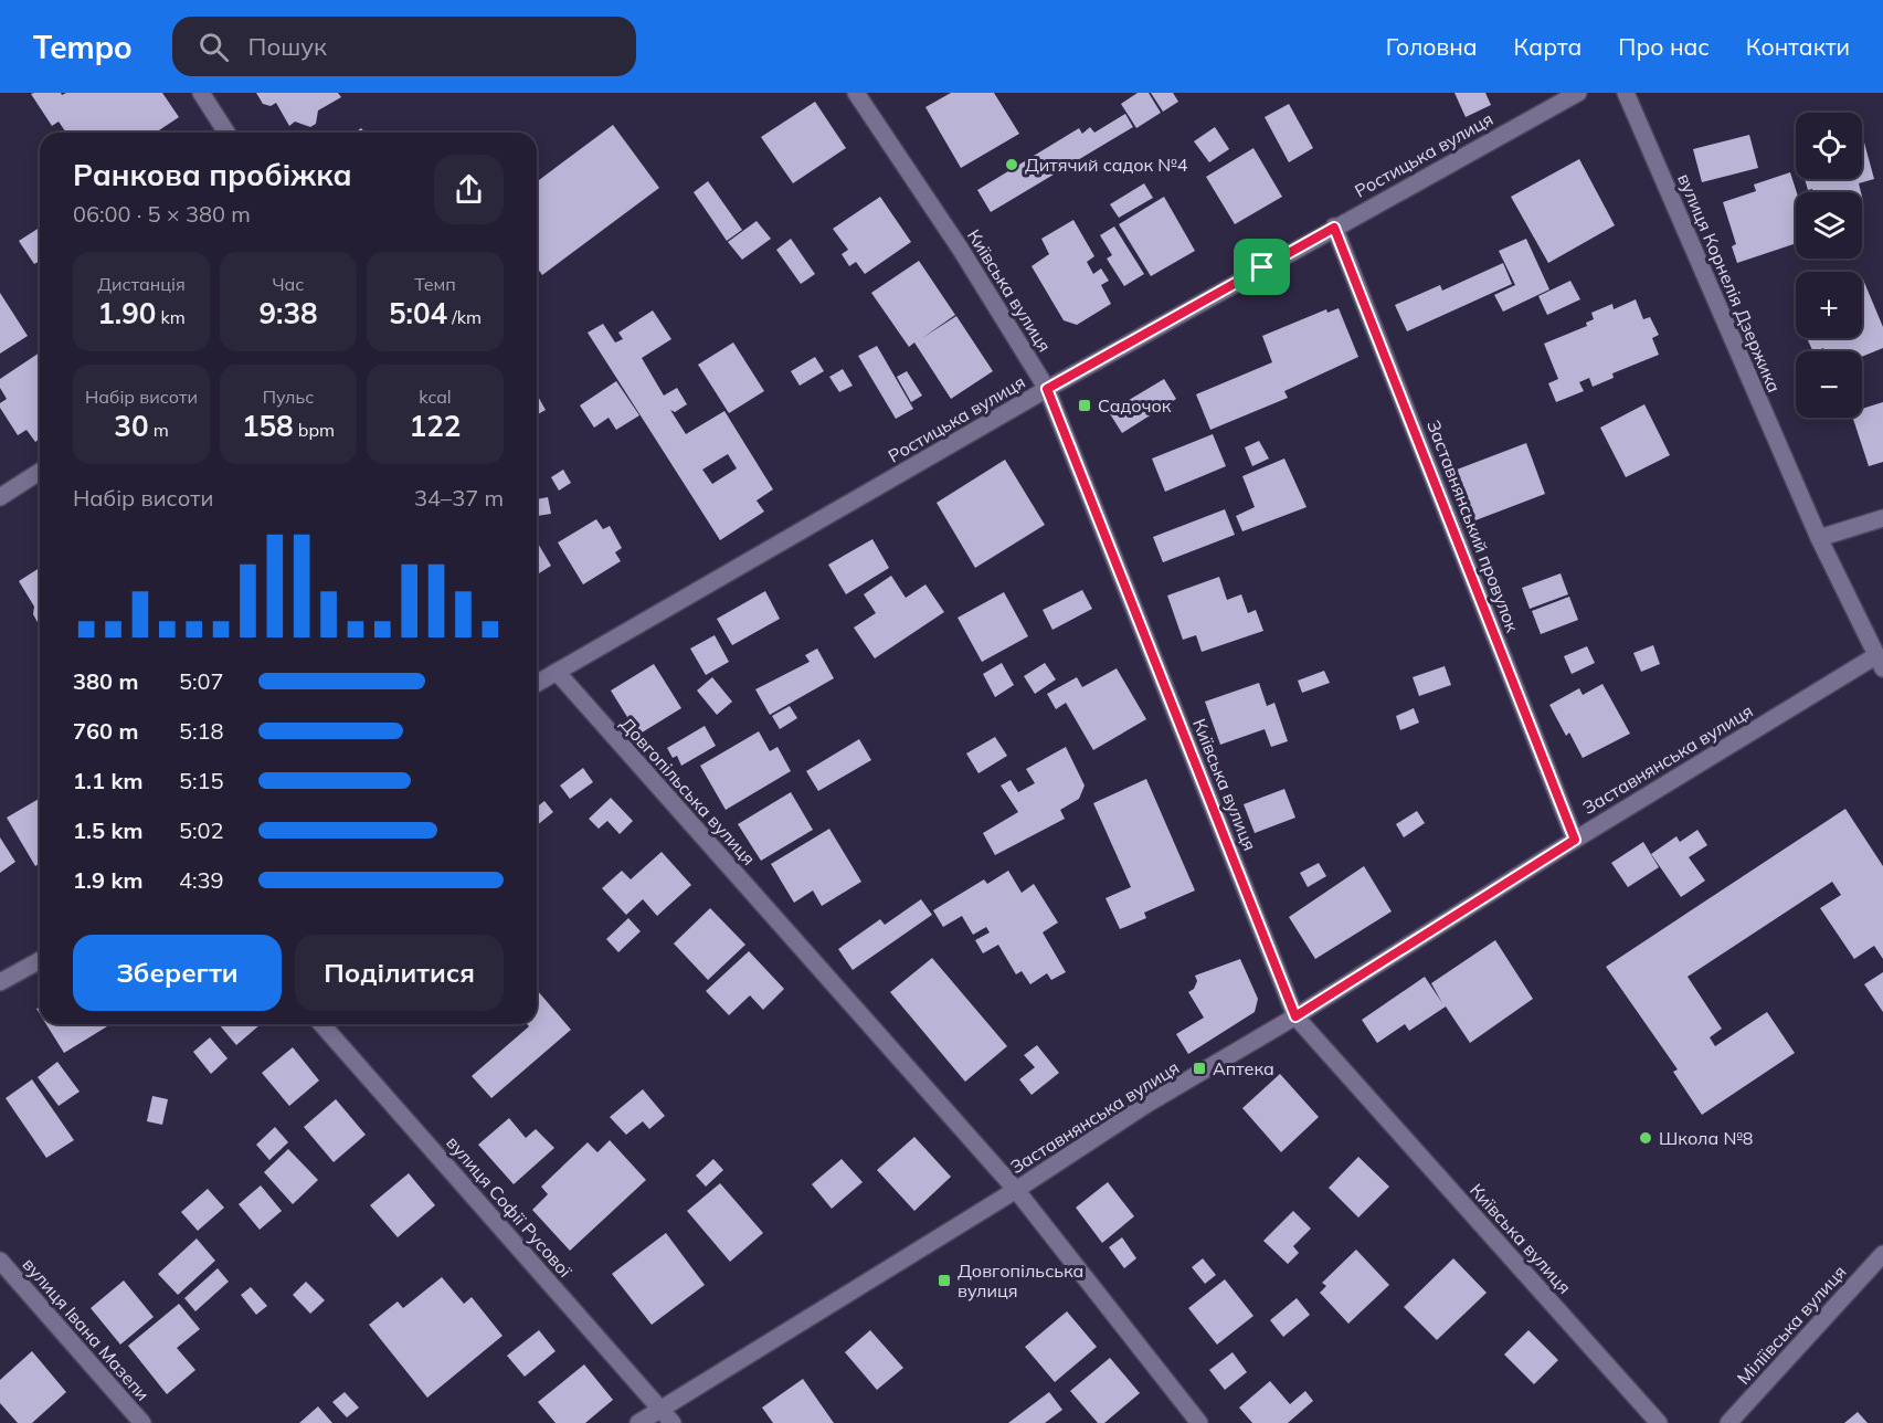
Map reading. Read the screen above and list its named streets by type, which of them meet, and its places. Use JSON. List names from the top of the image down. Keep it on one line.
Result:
{"streets":{"street":["Ростицька вулиця","вулиця Корнелія Дзержика","Київська вулиця","Заставнянський провулок","Заставнянська вулиця","Довгопільська вулиця","вулиця Софії Русової","Міліївська вулиця","вулиця Івана Мазепи"]},"crossings":[["Ростицька вулиця","Київська вулиця"],["Ростицька вулиця","Заставнянський провулок"],["Ростицька вулиця","Довгопільська вулиця"],["вулиця Корнелія Дзержика","Заставнянська вулиця"],["Київська вулиця","Заставнянська вулиця"],["Заставнянський провулок","Заставнянська вулиця"],["Заставнянська вулиця","Довгопільська вулиця"],["Заставнянська вулиця","вулиця Софії Русової"]],"places":{"other":["Дитячий садок №4","Школа №8"],"transit":["Садочок","Аптека","Довгопільська вулиця"]},"page":{"header":"Tempo","search":"Пошук","nav":["Головна","Карта","Про нас","Контакти"],"map_buttons":["+","−"],"heading":["Ранкова пробіжка","06:00 · 5 × 380 m"],"stats":[["Дистанція","1.90 km"],["Час","9:38"],["Темп","5:04 /km"],["Набір висоти","30 m"],["Пульс","158 bpm"],["kcal","122"]],"chart":["Набір висоти","34–37 m"],"list":[{"name":"380 m","note":"5:07"},{"name":"760 m","note":"5:18"},{"name":"1.1 km","note":"5:15"},{"name":"1.5 km","note":"5:02"},{"name":"1.9 km","note":"4:39"}],"buttons":["Зберегти","Поділитися"]}}
